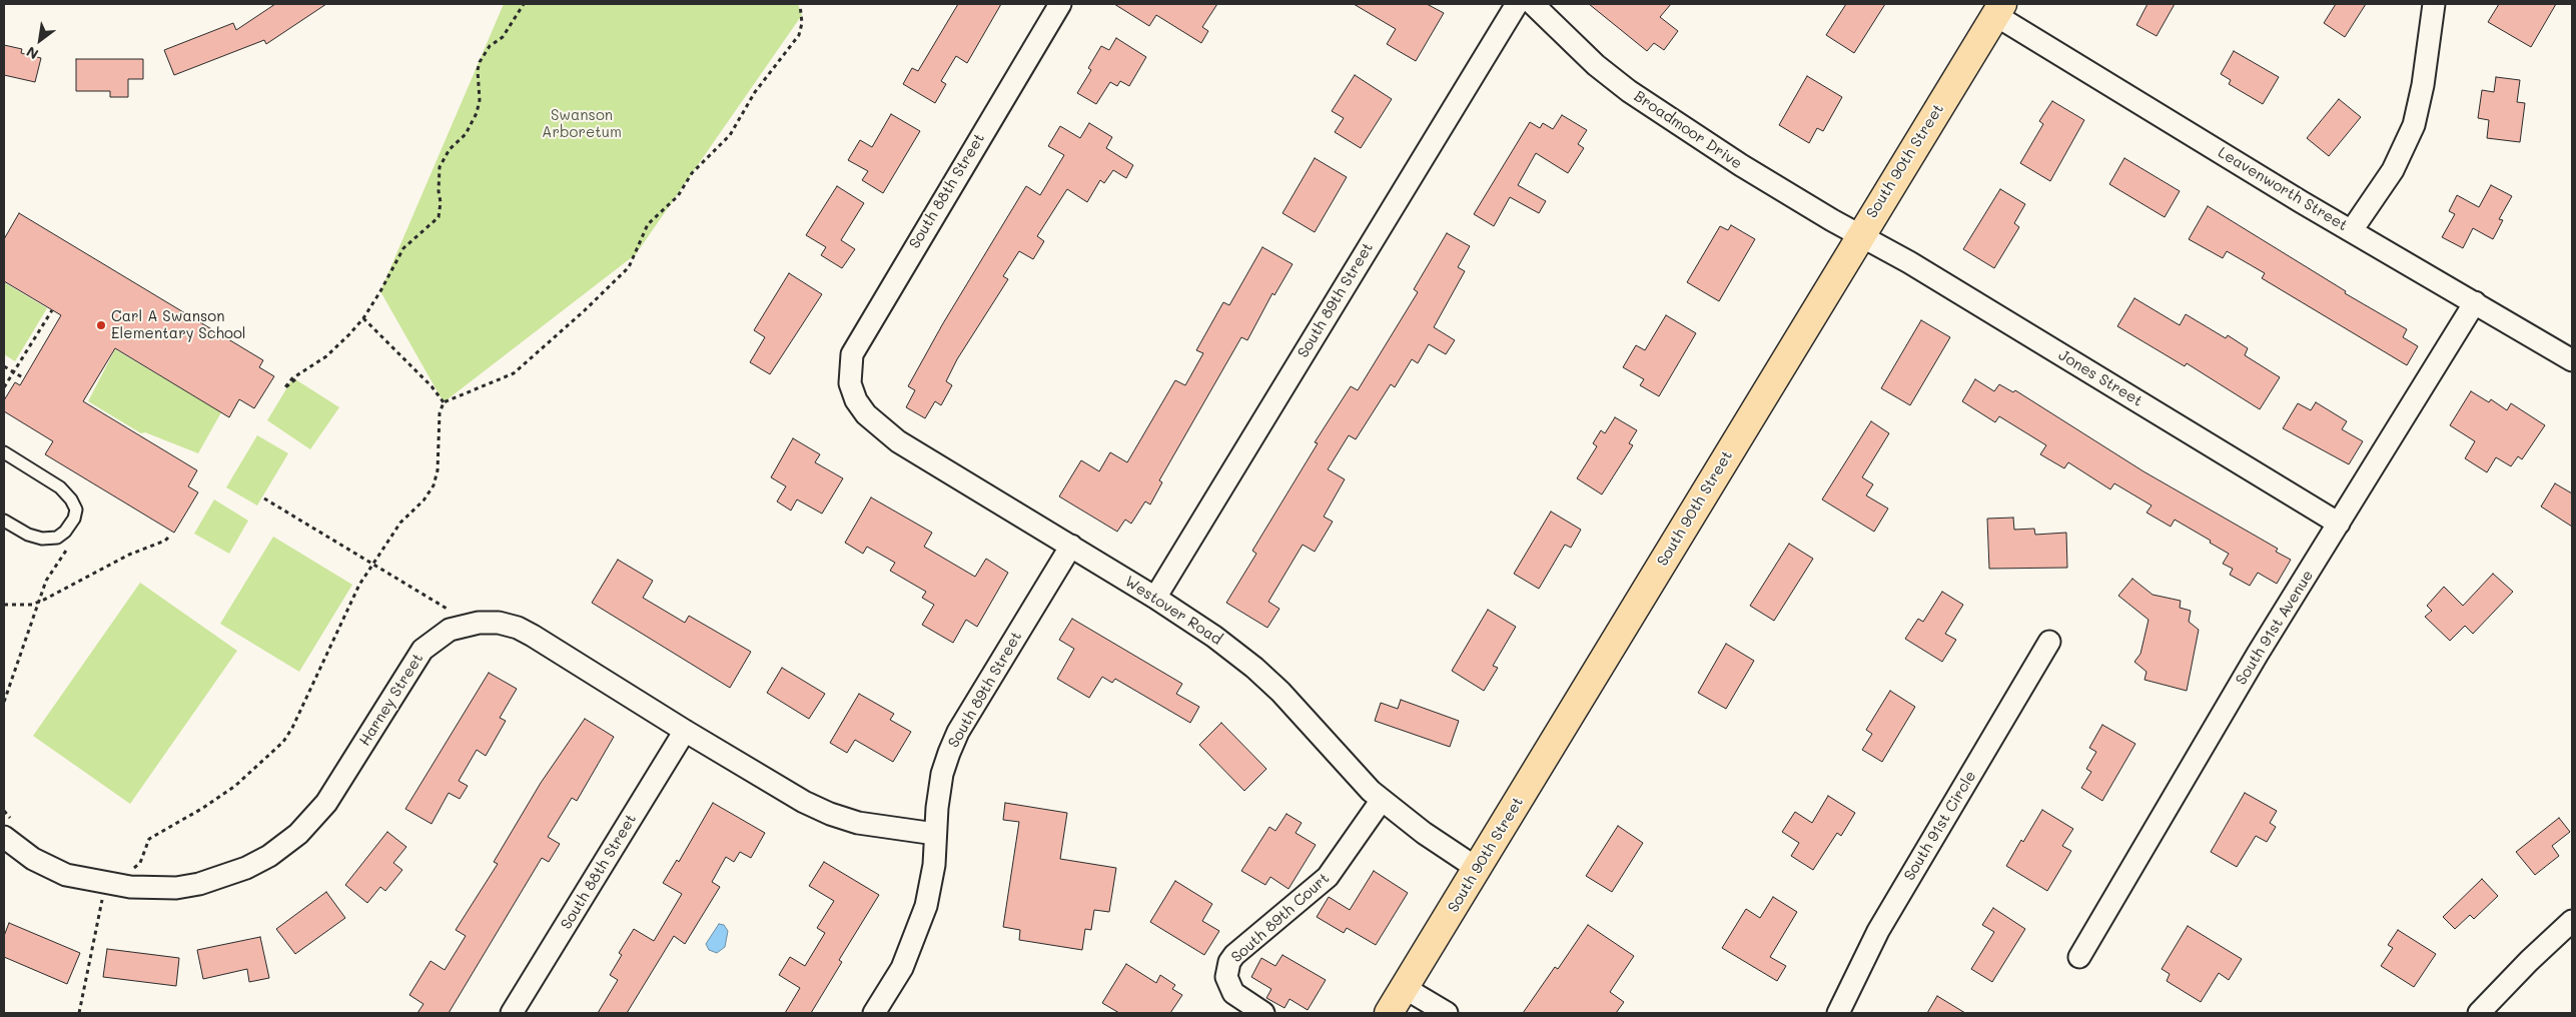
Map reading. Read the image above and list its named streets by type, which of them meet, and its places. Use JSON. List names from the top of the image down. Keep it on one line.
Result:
{"streets":{"main road":["South 90th Street"],"street":["Broadmoor Drive","Leavenworth Street","South 88th Street","South 89th Street","Jones Street","Westover Road","South 91st Avenue","Harney Street","South 91st Circle","South 89th Court"]},"crossings":[["Broadmoor Drive","South 90th Street"],["Broadmoor Drive","Jones Street"],["South 90th Street","Leavenworth Street"],["South 90th Street","Jones Street"],["South 90th Street","Westover Road"],["Leavenworth Street","South 91st Avenue"],["South 88th Street","Westover Road"],["South 88th Street","Harney Street"],["South 89th Street","Westover Road"],["South 89th Street","Harney Street"],["Jones Street","South 91st Avenue"],["Westover Road","South 89th Court"]],"parks":["Swanson Arboretum"],"places":["Carl A Swanson Elementary School"],"north":"bottom left"}
